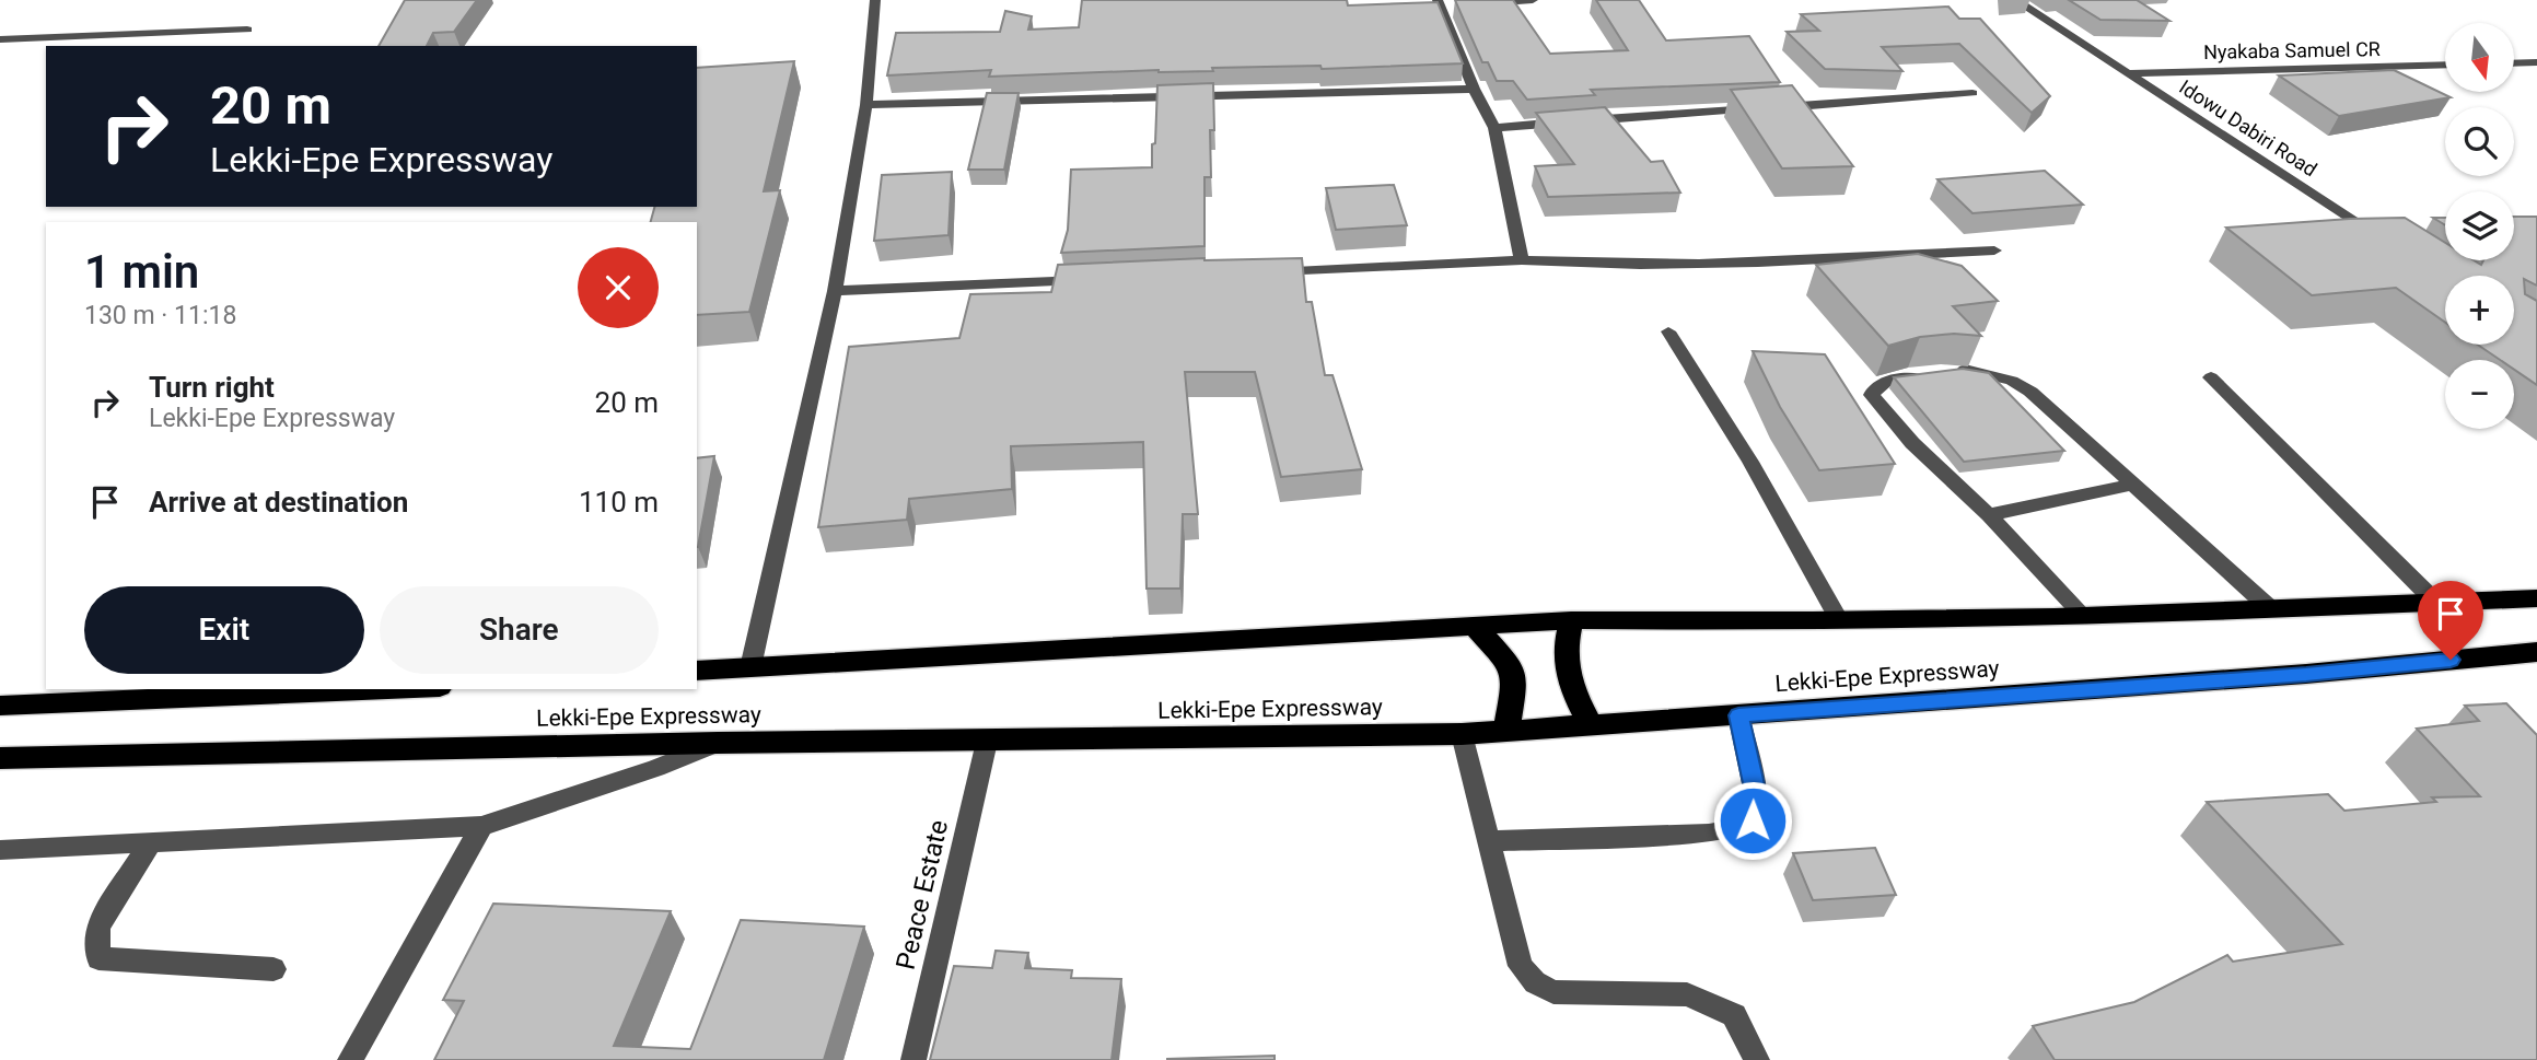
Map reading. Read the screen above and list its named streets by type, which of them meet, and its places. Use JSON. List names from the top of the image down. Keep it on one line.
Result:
{"streets":{"highway":["Lekki-Epe Expressway"],"street":["Nyakaba Samuel CR","Idowu Dabiri Road","Peace Estate"]},"crossings":[["Nyakaba Samuel CR","Idowu Dabiri Road"],["Lekki-Epe Expressway","Peace Estate"]],"north":"bottom","page":{"map_buttons":["+","−"],"turn":["20 m","Lekki-Epe Expressway"],"heading":["1 min","130 m · 11:18"],"list":[{"name":"Turn right","note":"Lekki-Epe Expressway","value":"20 m"},{"name":"Arrive at destination","value":"110 m"}],"buttons":["Exit","Share"]}}
